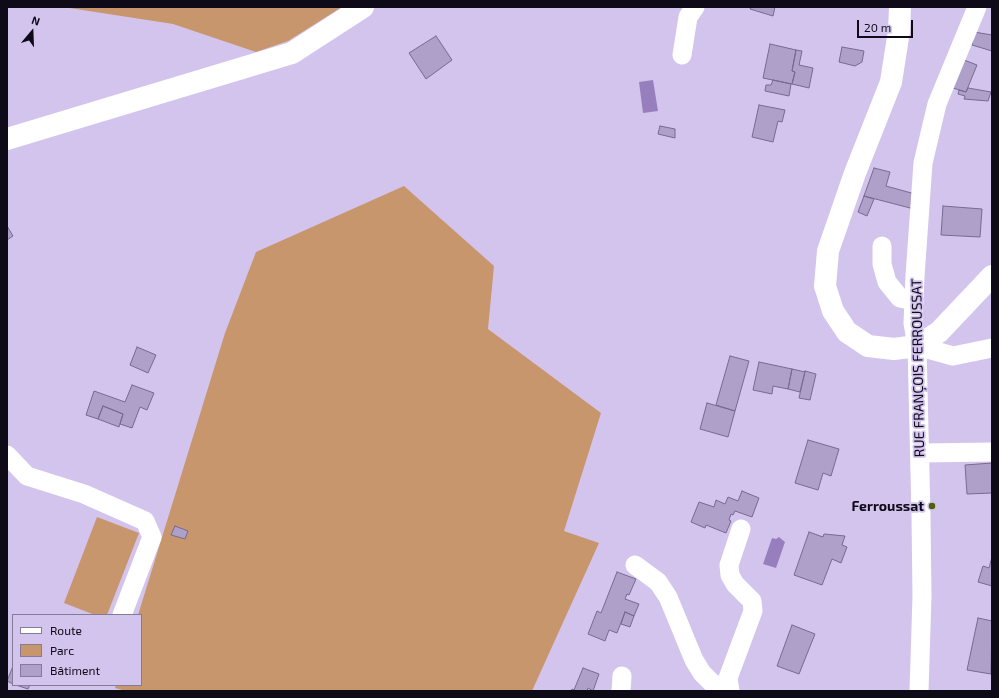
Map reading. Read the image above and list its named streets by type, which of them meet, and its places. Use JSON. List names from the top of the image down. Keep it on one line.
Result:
{"streets":{"street":["RUE FRANÇOIS FERROUSSAT"]},"places":["Ferroussat"],"legend":["Route","Parc","Bâtiment"],"scale_bar":"20 m","north":"top"}
